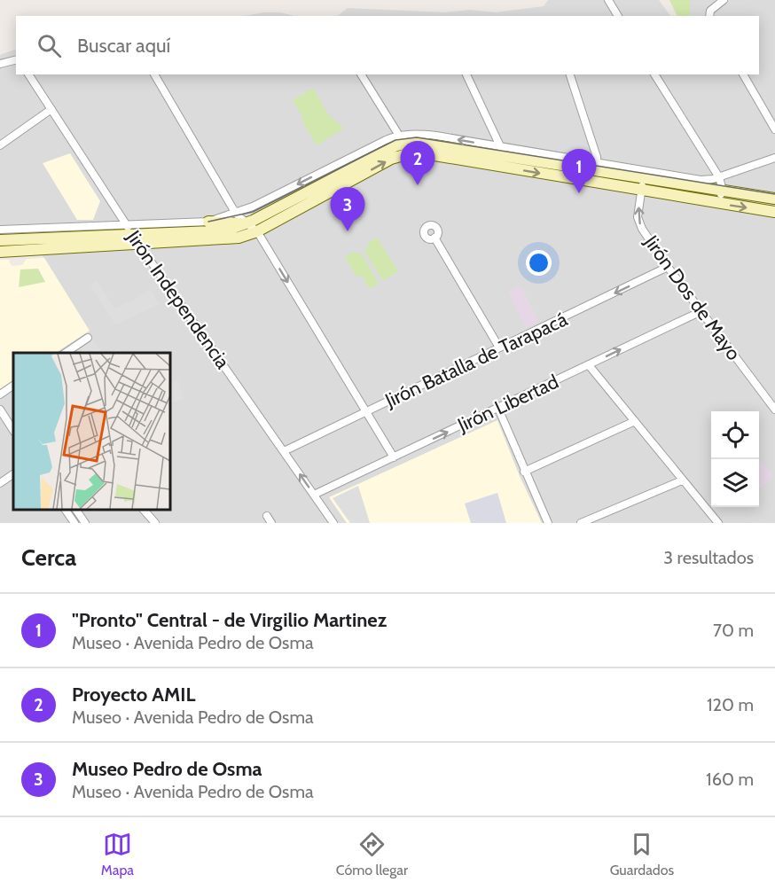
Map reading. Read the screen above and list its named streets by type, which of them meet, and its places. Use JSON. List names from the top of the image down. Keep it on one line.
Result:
{"streets":{"street":["Jirón Dos de Mayo","Jirón Independencia","Jirón Batalla de Tarapacá","Jirón Libertad"]},"crossings":[["Jirón Dos de Mayo","Jirón Batalla de Tarapacá"],["Jirón Dos de Mayo","Jirón Libertad"],["Jirón Independencia","Jirón Batalla de Tarapacá"],["Jirón Independencia","Jirón Libertad"]],"one_way":["Jirón Batalla de Tarapacá","Jirón Libertad"],"page":{"search":"Buscar aquí","pins":["2","1","3"],"heading":["Cerca","3 resultados"],"list":[{"mark":"1","name":"\"Pronto\" Central - de Virgilio Martinez","note":"Museo · Avenida Pedro de Osma","value":"70 m"},{"mark":"2","name":"Proyecto AMIL","note":"Museo · Avenida Pedro de Osma","value":"120 m"},{"mark":"3","name":"Museo Pedro de Osma","note":"Museo · Avenida Pedro de Osma","value":"160 m"}],"nav":["Mapa","Cómo llegar","Guardados"]}}
